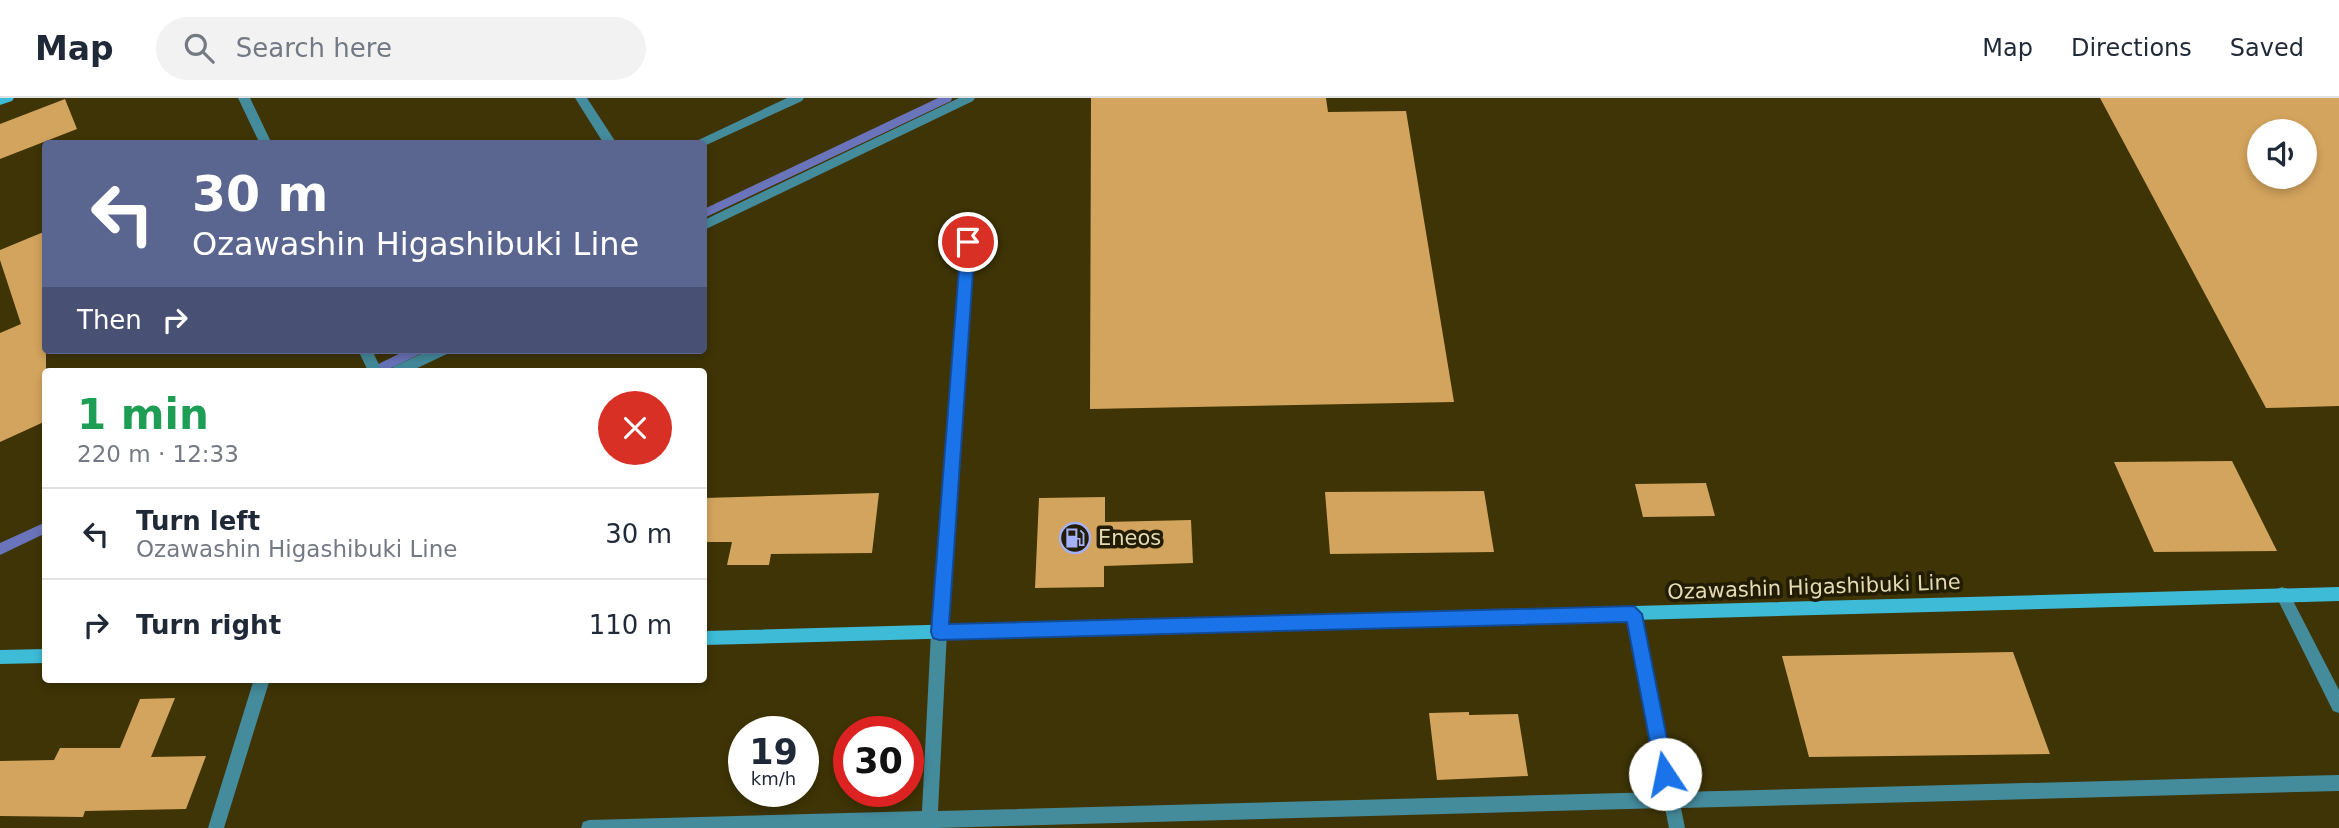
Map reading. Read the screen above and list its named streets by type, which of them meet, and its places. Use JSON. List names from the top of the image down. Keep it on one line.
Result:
{"streets":{"main road":["Ozawashin Higashibuki Line"]},"places":{"fuel station":["Eneos"]},"page":{"header":"Map","search":"Search here","nav":["Map","Directions","Saved"],"turn":["30 m","Ozawashin Higashibuki Line"],"then":"Then","heading":["1 min","220 m · 12:33"],"list":[{"name":"Turn left","note":"Ozawashin Higashibuki Line","value":"30 m"},{"name":"Turn right","value":"110 m"}],"speed":"19 km/h","limit":"30"}}
